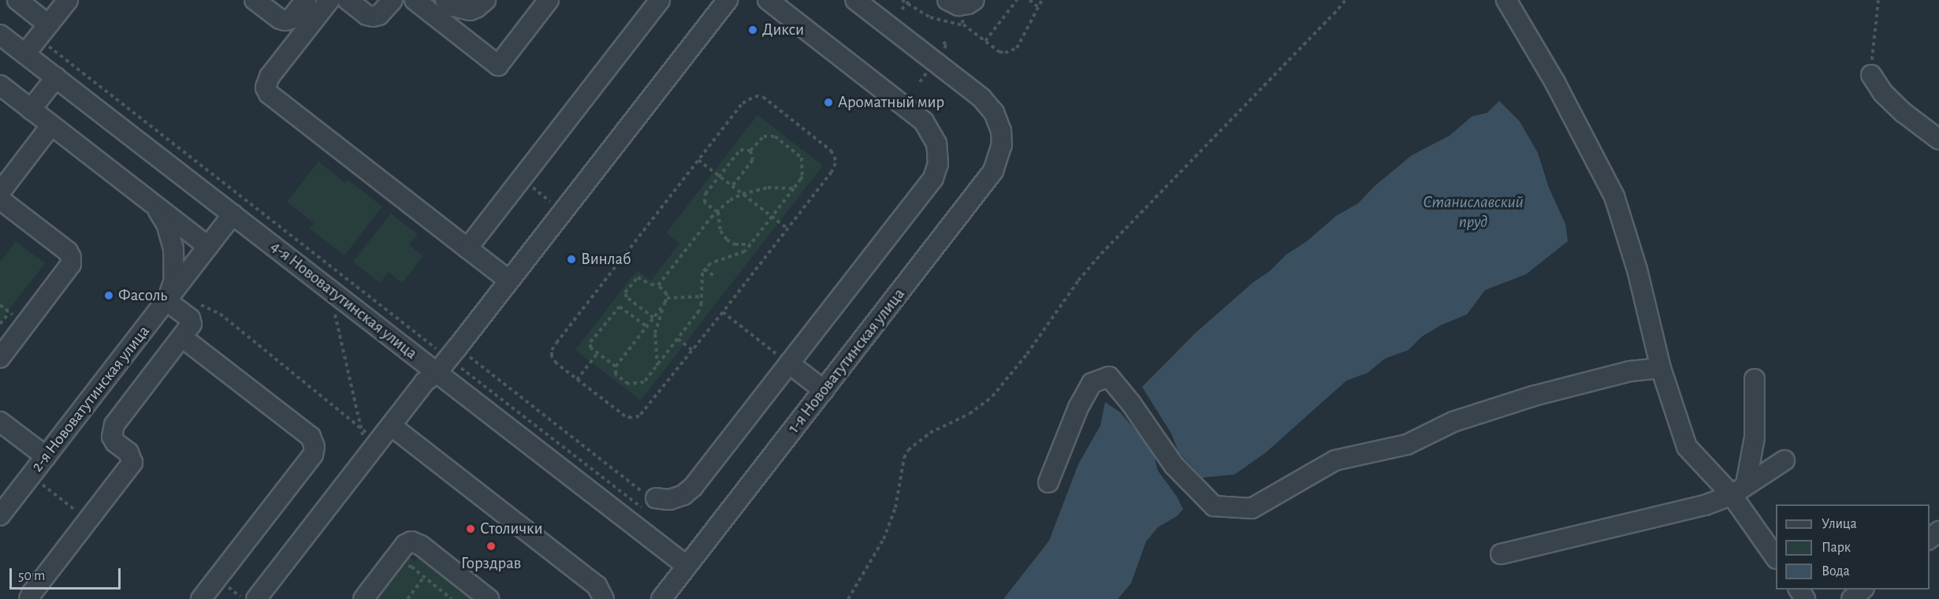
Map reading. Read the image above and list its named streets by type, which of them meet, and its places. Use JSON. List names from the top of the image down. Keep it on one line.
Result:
{"streets":{"street":["4-я Нововатутинская улица","1-я Нововатутинская улица","2-я Нововатутинская улица"]},"crossings":[["4-я Нововатутинская улица","1-я Нововатутинская улица"],["4-я Нововатутинская улица","2-я Нововатутинская улица"]],"water":["Станиславский пруд"],"places":["Дикси","Ароматный мир","Винлаб","Фасоль","Столички","Горздрав"],"legend":["Улица","Парк","Вода"],"scale_bar":"50 m"}
